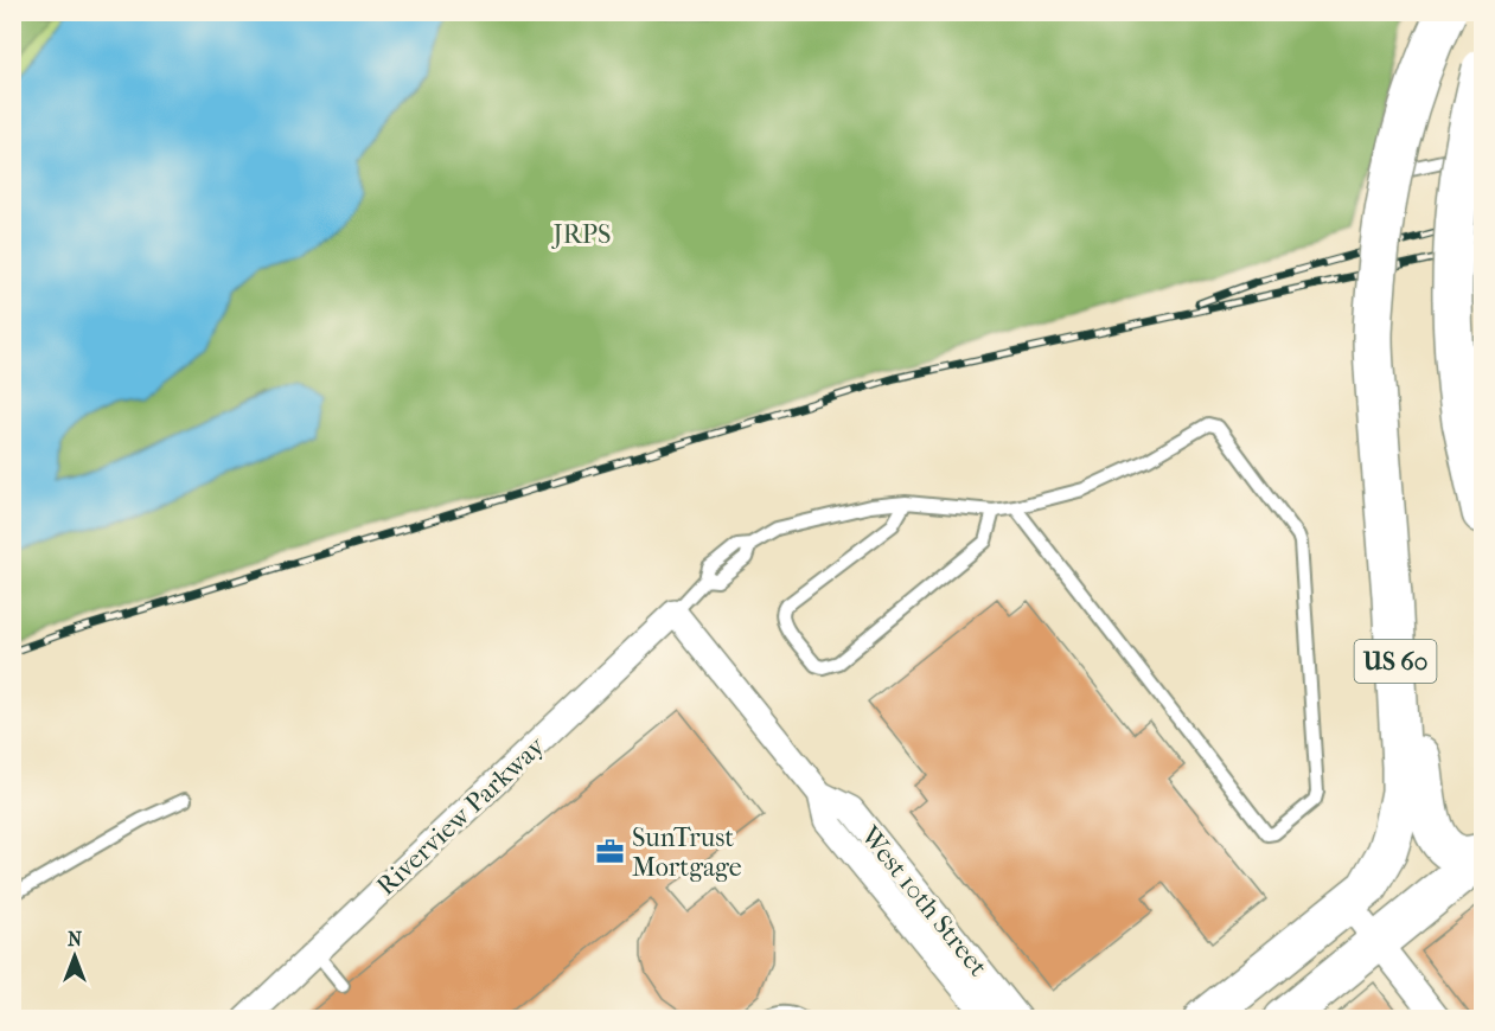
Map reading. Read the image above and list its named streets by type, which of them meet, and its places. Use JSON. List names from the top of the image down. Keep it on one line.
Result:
{"streets":{"main road":["US 60"],"street":["Riverview Parkway","West 10th Street"]},"crossings":[["Riverview Parkway","West 10th Street"]],"parks":["JRPS"],"places":{"office":["SunTrust Mortgage"]},"north":"top"}
